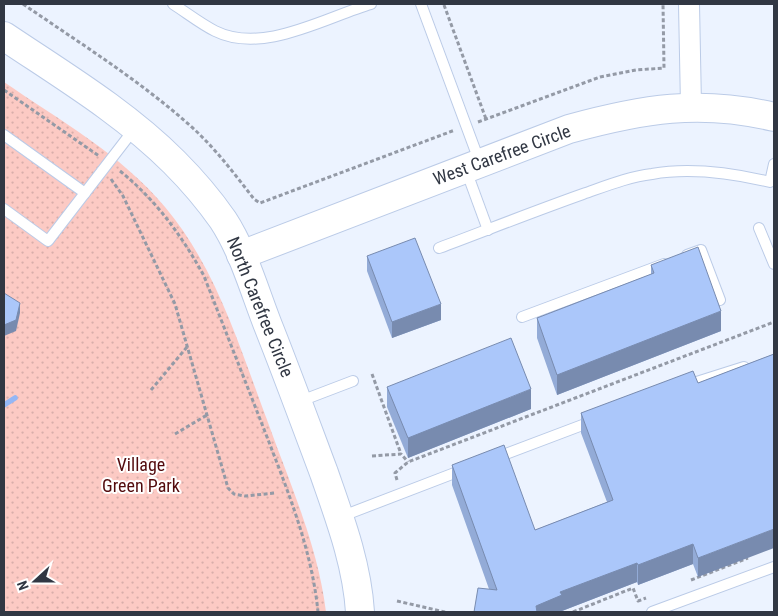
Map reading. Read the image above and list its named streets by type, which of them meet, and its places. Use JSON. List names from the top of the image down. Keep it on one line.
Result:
{"streets":{"main road":["West Carefree Circle","North Carefree Circle"]},"crossings":[["West Carefree Circle","North Carefree Circle"]],"parks":["Village Green Park"],"north":"left"}
